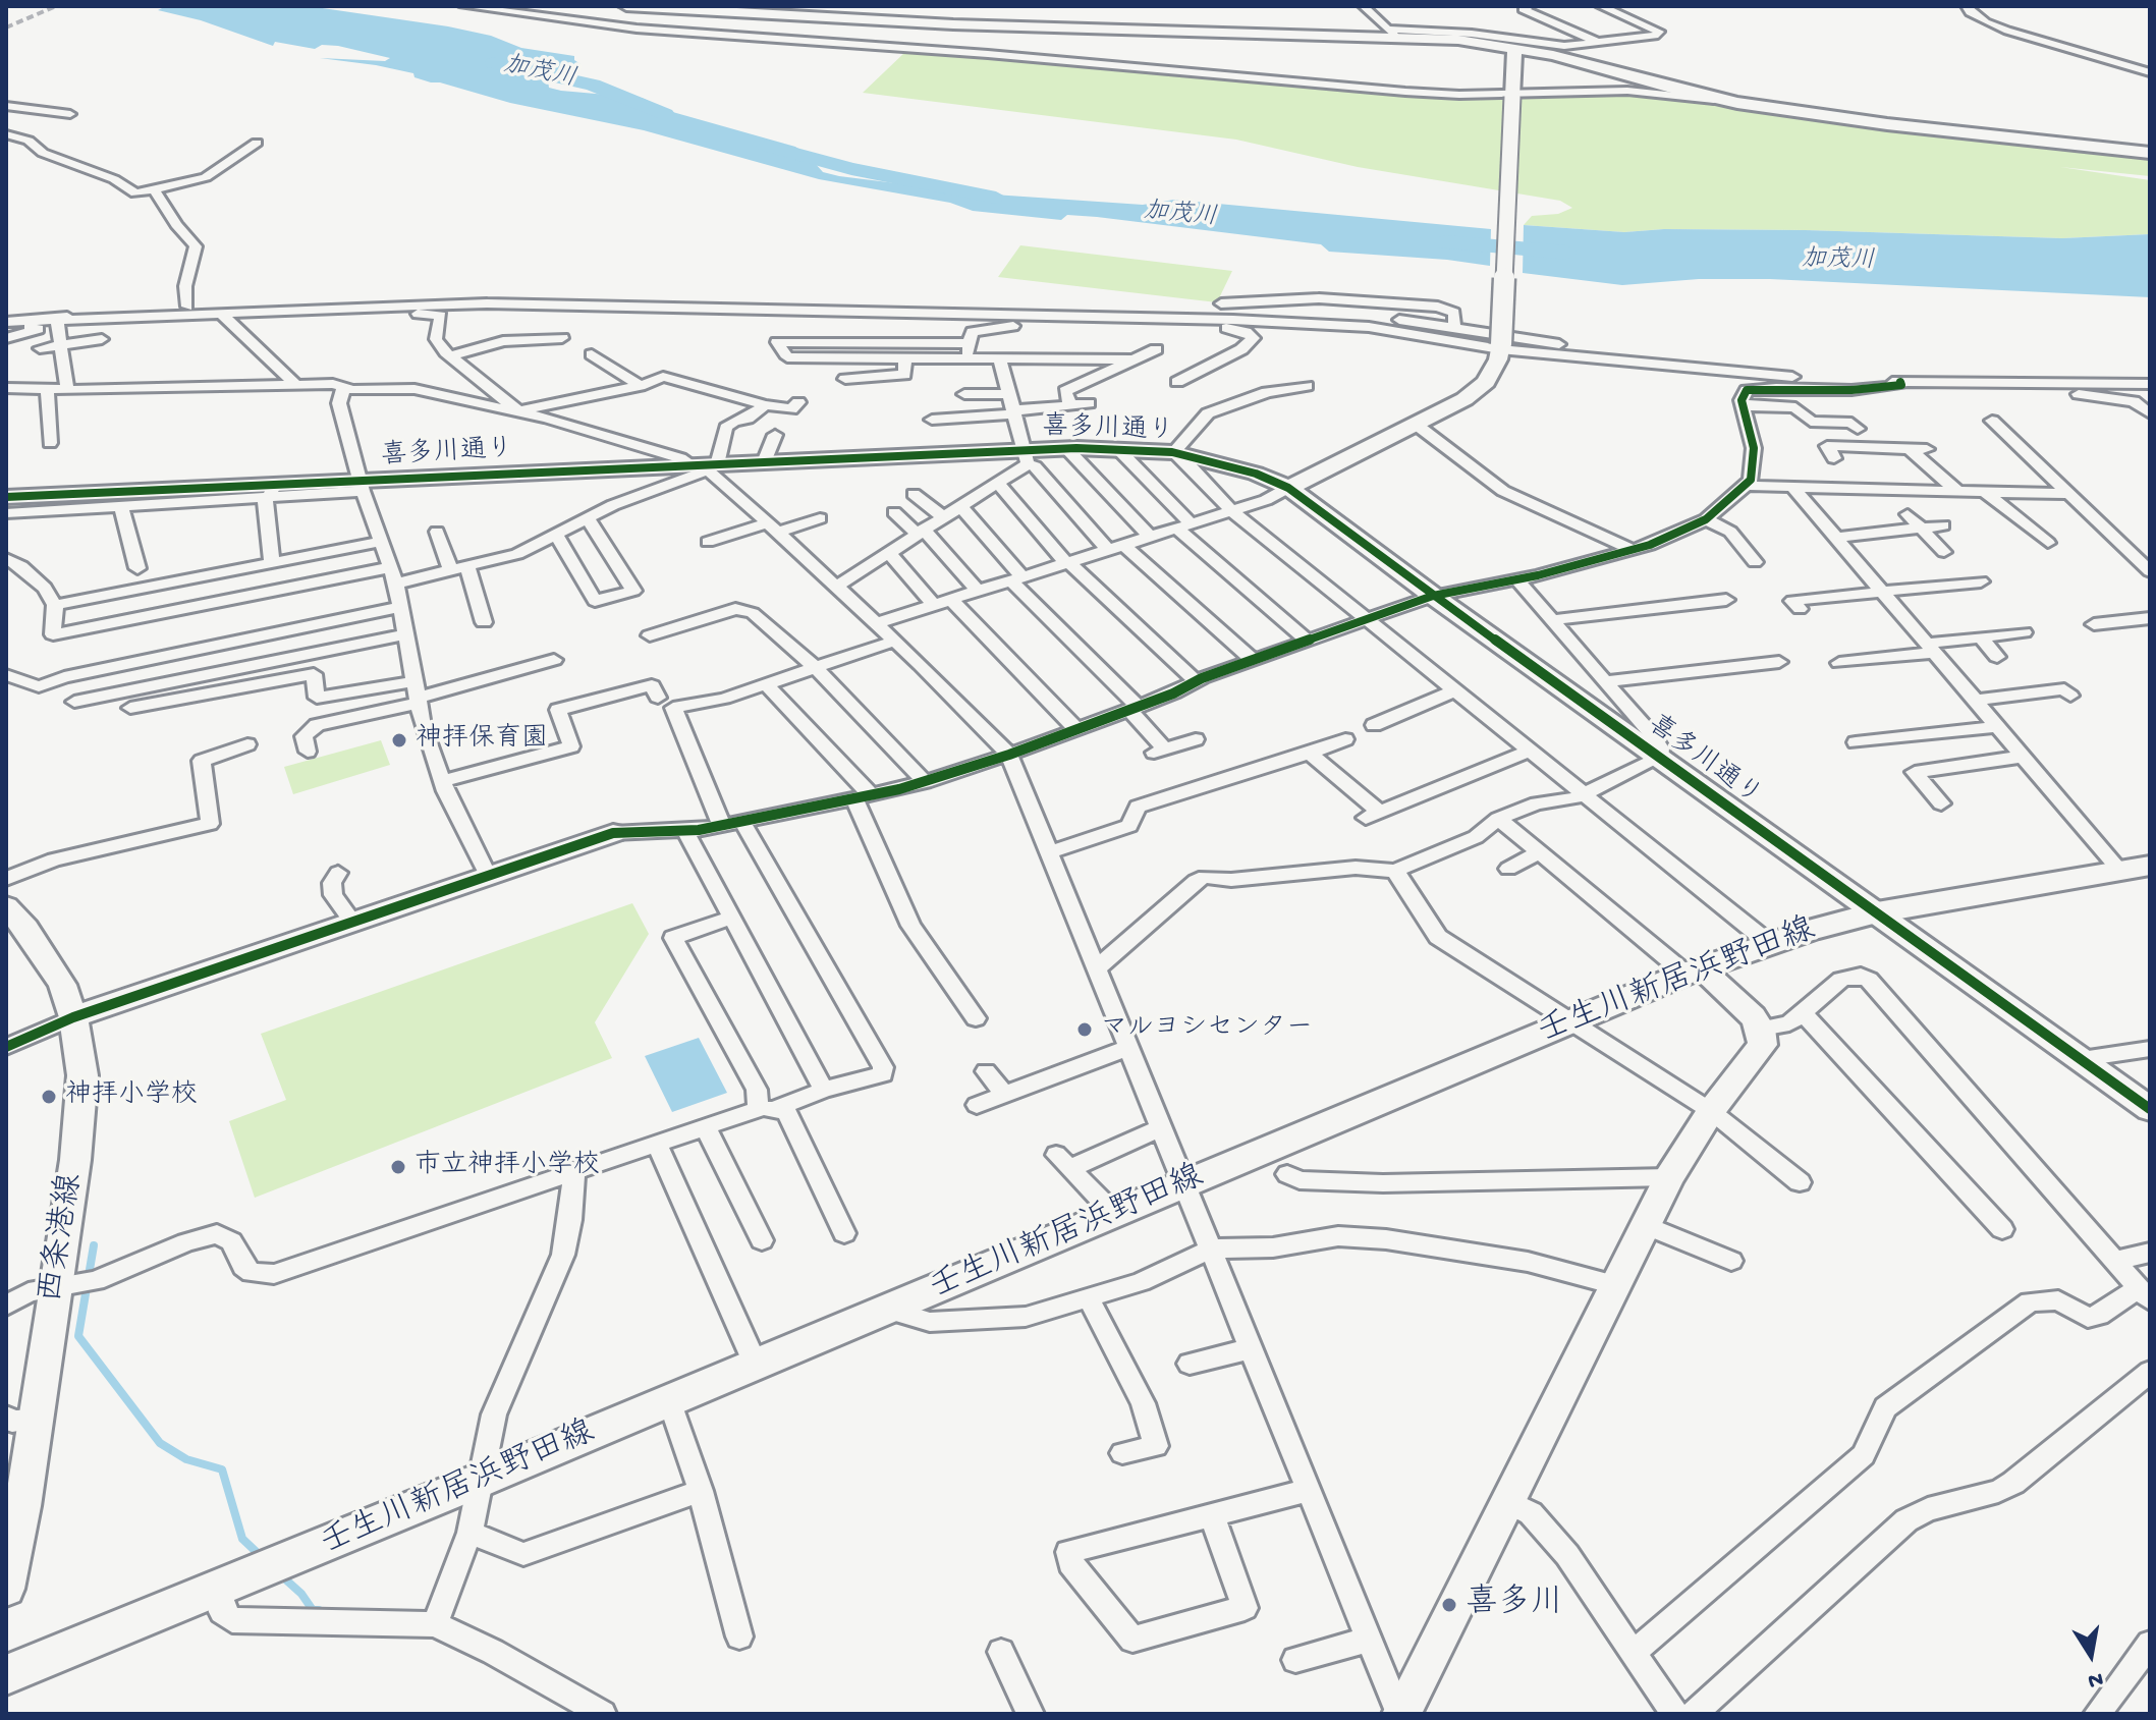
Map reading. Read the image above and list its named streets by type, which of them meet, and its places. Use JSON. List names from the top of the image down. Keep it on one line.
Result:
{"streets":{"main road":["壬生川新居浜野田線"],"street":["喜多川通り","西条港線"]},"crossings":[["喜多川通り","壬生川新居浜野田線"]],"water":["加茂川"],"places":["神拝保育園","マルヨシセンター","神拝小学校","市立神拝小学校","喜多川"],"north":"bottom"}
